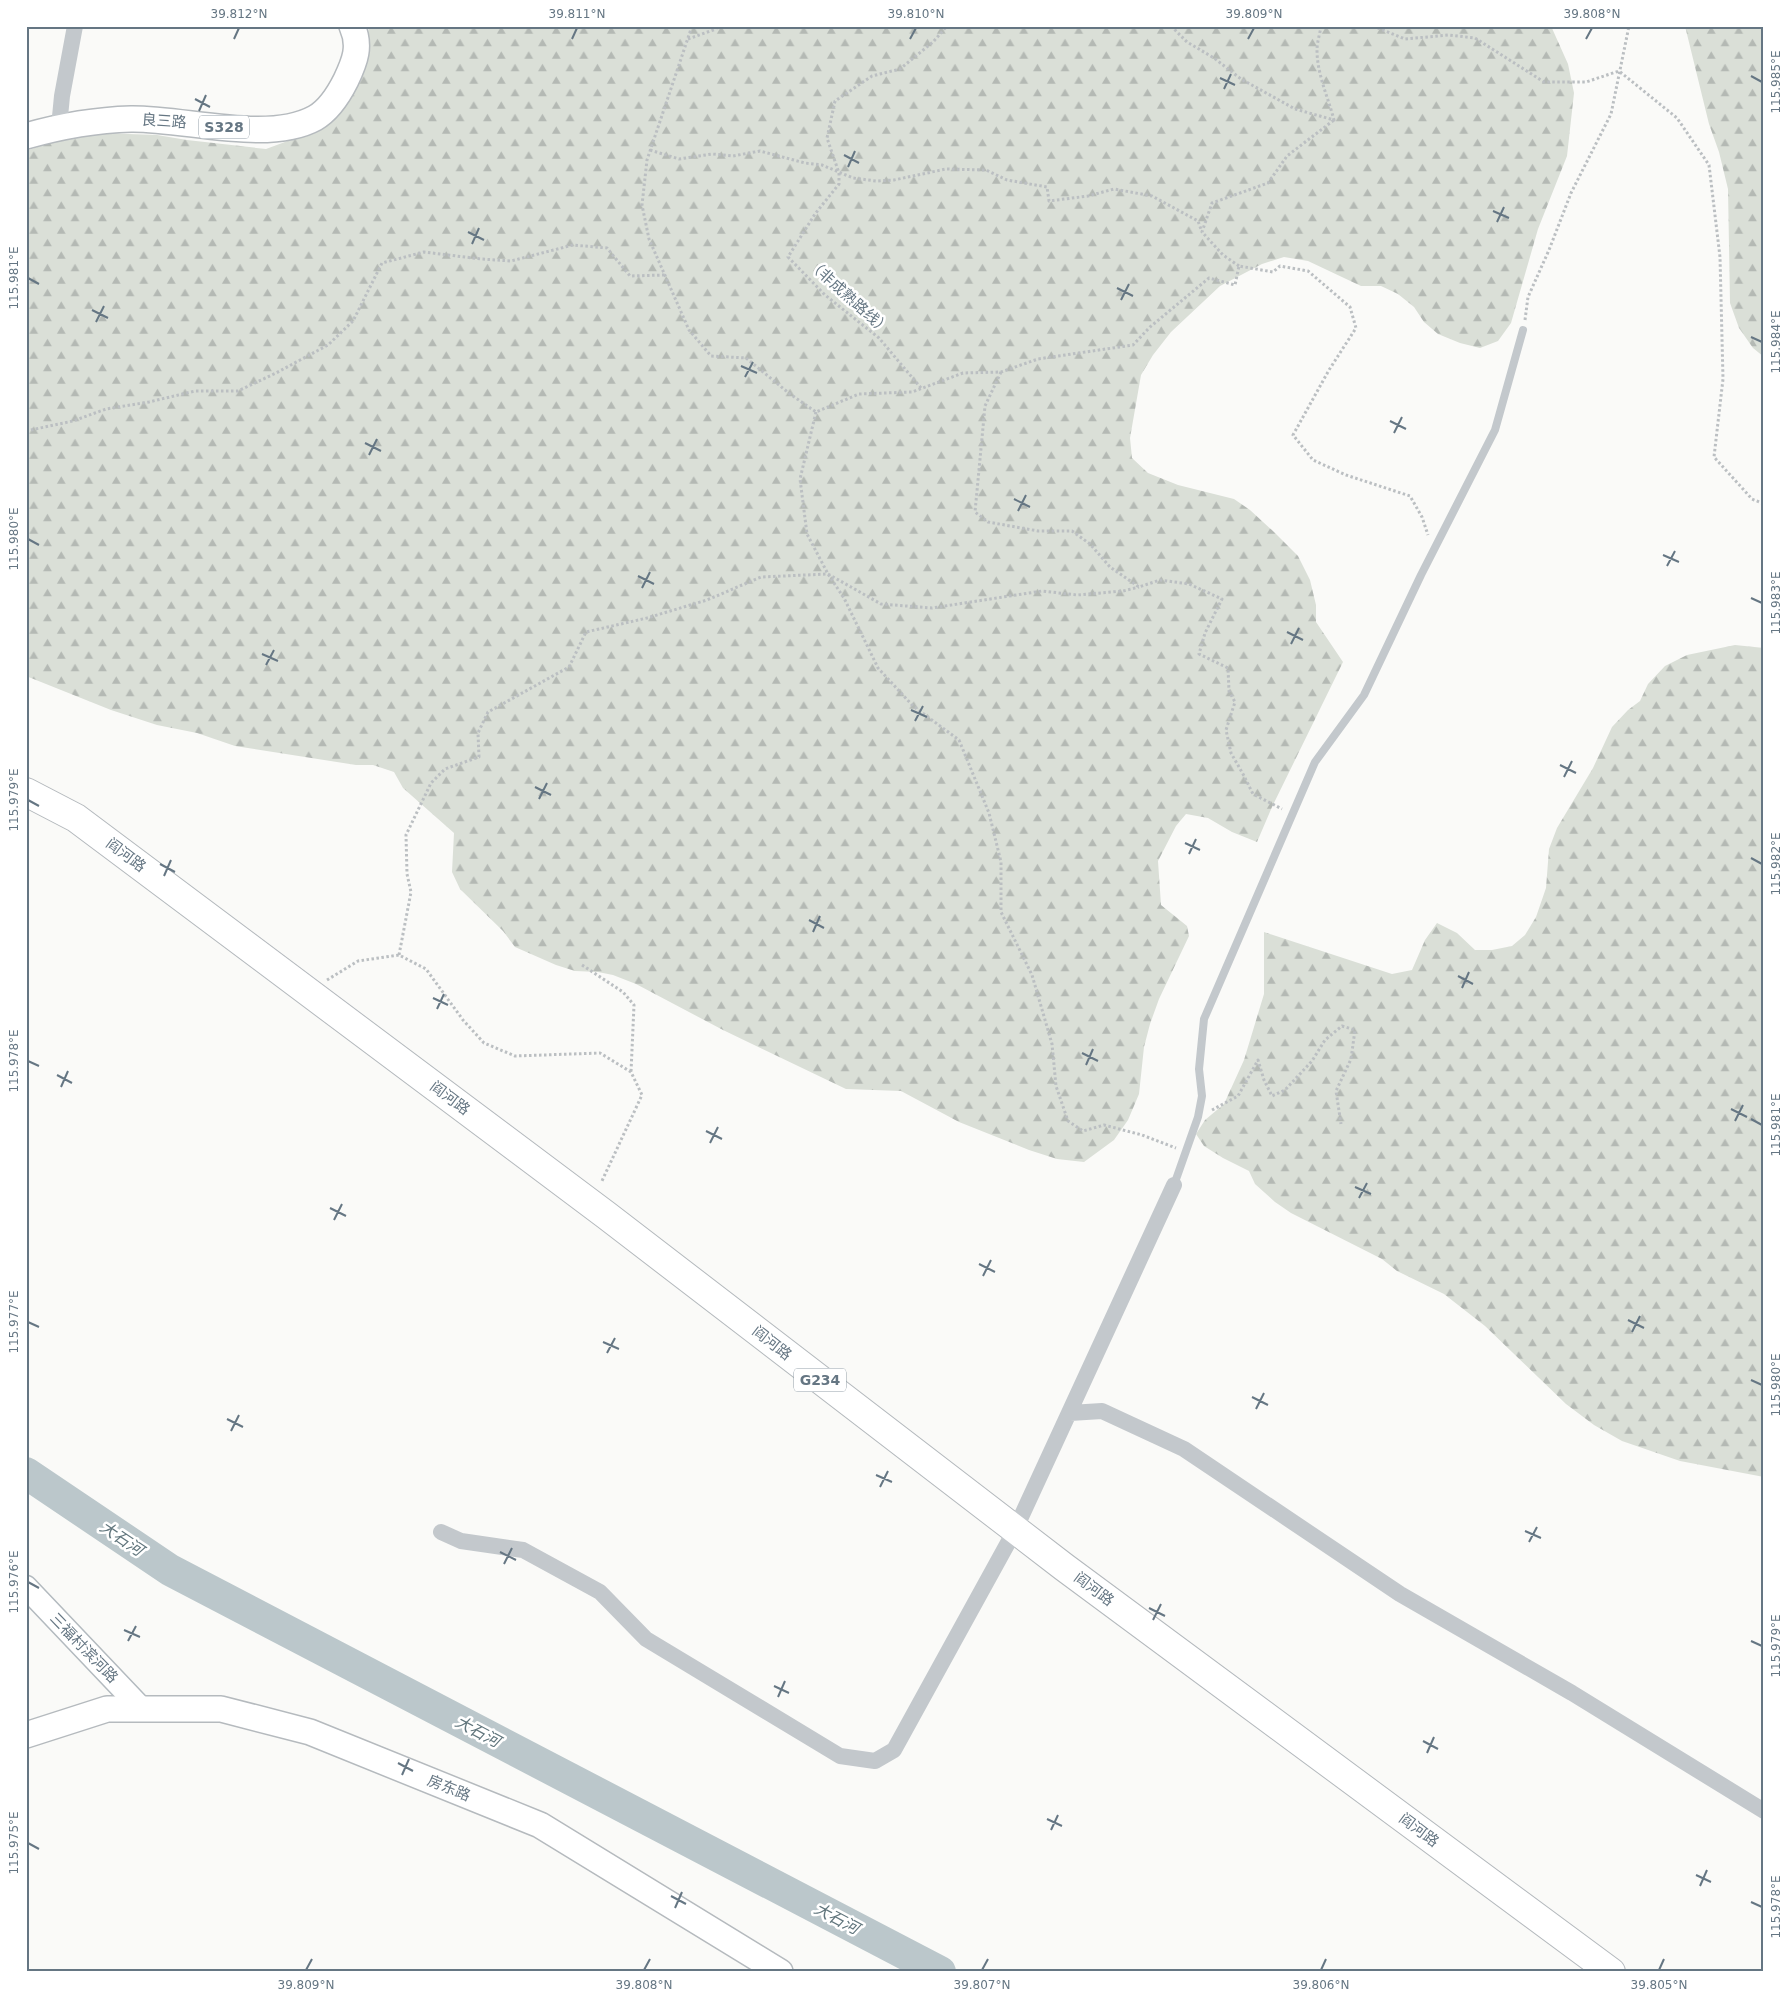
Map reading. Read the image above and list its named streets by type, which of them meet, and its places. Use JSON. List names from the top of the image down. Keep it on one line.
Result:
{"streets":{"highway":["阎河路","G234"],"main road":["良三路","S328","房东路"],"street":["三福村滨河路"],"path":["（非成熟路线）"]},"crossings":[["三福村滨河路","房东路"]],"water":["大石河"],"coordinates":["39.812°N","39.811°N","39.810°N","39.809°N","39.808°N","115.985°E","115.981°E","115.984°E","115.980°E","115.983°E","115.979°E","115.982°E","115.978°E","115.977°E","115.976°E","115.975°E","39.807°N","39.806°N","39.805°N"]}
